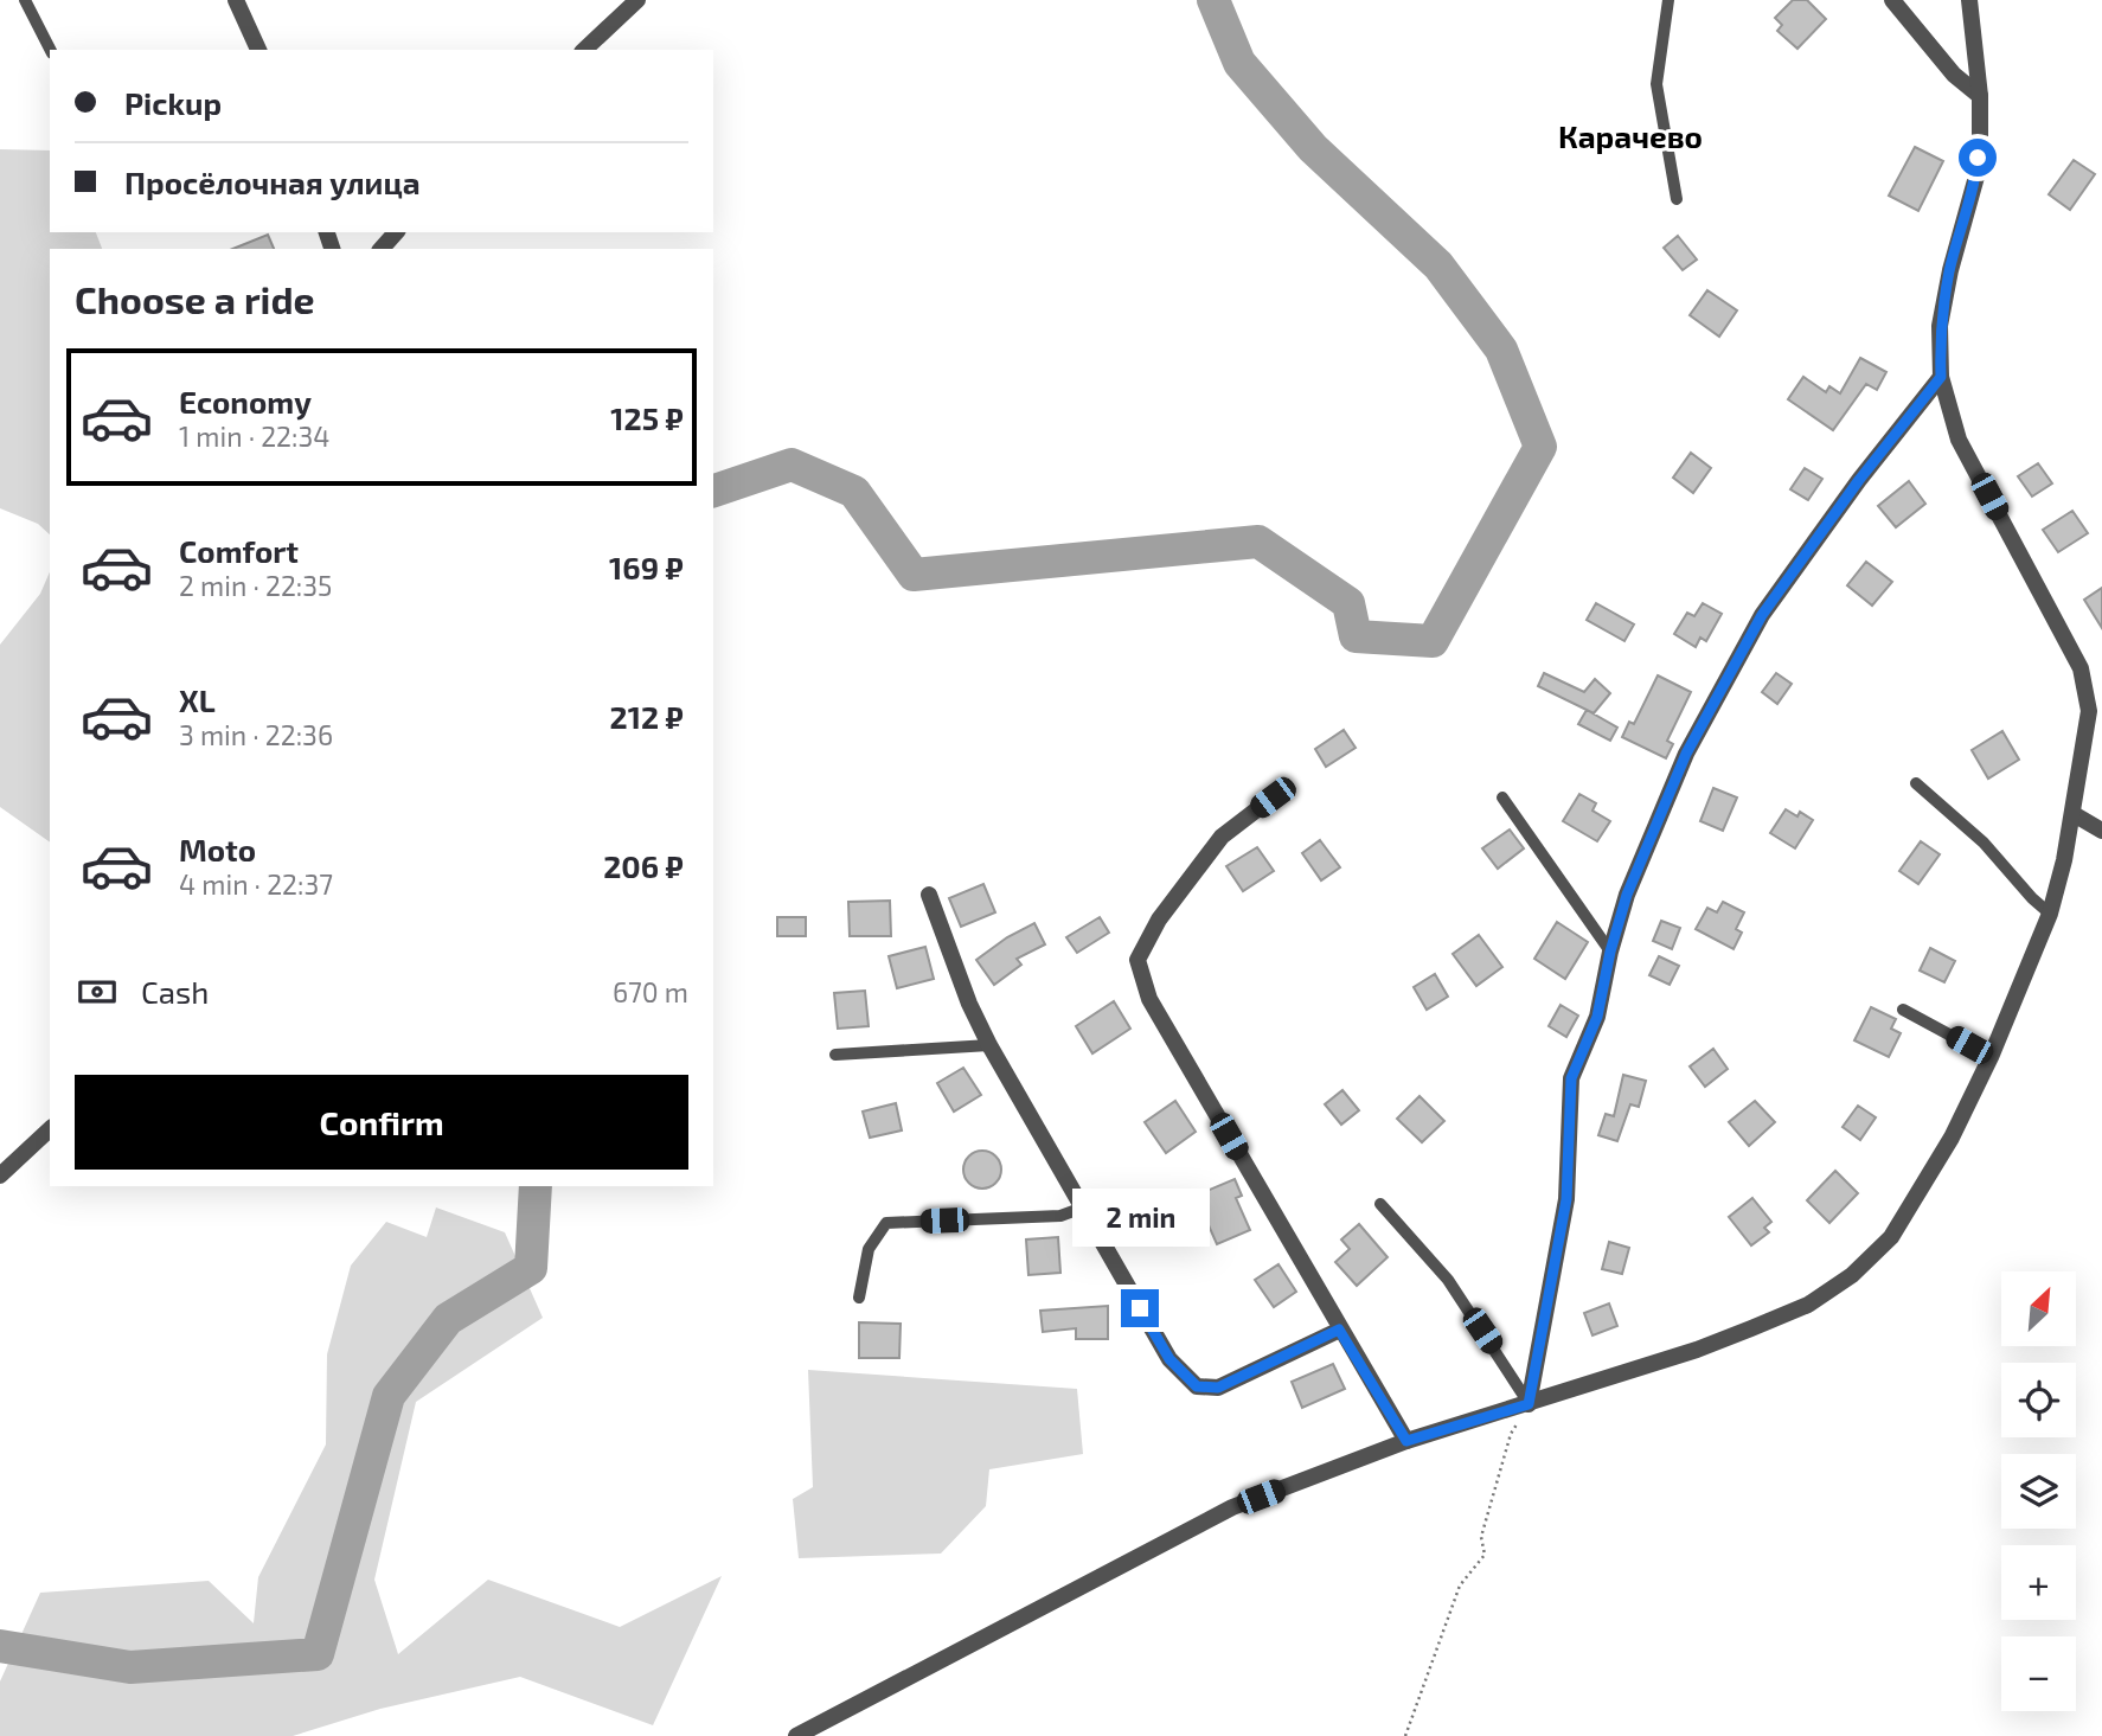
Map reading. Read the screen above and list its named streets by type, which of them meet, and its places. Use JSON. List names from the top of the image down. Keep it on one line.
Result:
{"districts":["Карачево"],"north":"top right","page":{"banner":["Pickup","Просёлочная улица"],"heading":"Choose a ride","list":[{"name":"Economy","note":"1 min · 22:34","value":"125 ₽"},{"name":"Comfort","note":"2 min · 22:35","value":"169 ₽"},{"name":"XL","note":"3 min · 22:36","value":"212 ₽"},{"name":"Moto","note":"4 min · 22:37","value":"206 ₽"}],"pay":["Cash","670 m"],"buttons":"Confirm","bubble":"2 min","map_buttons":["+","−"]}}
